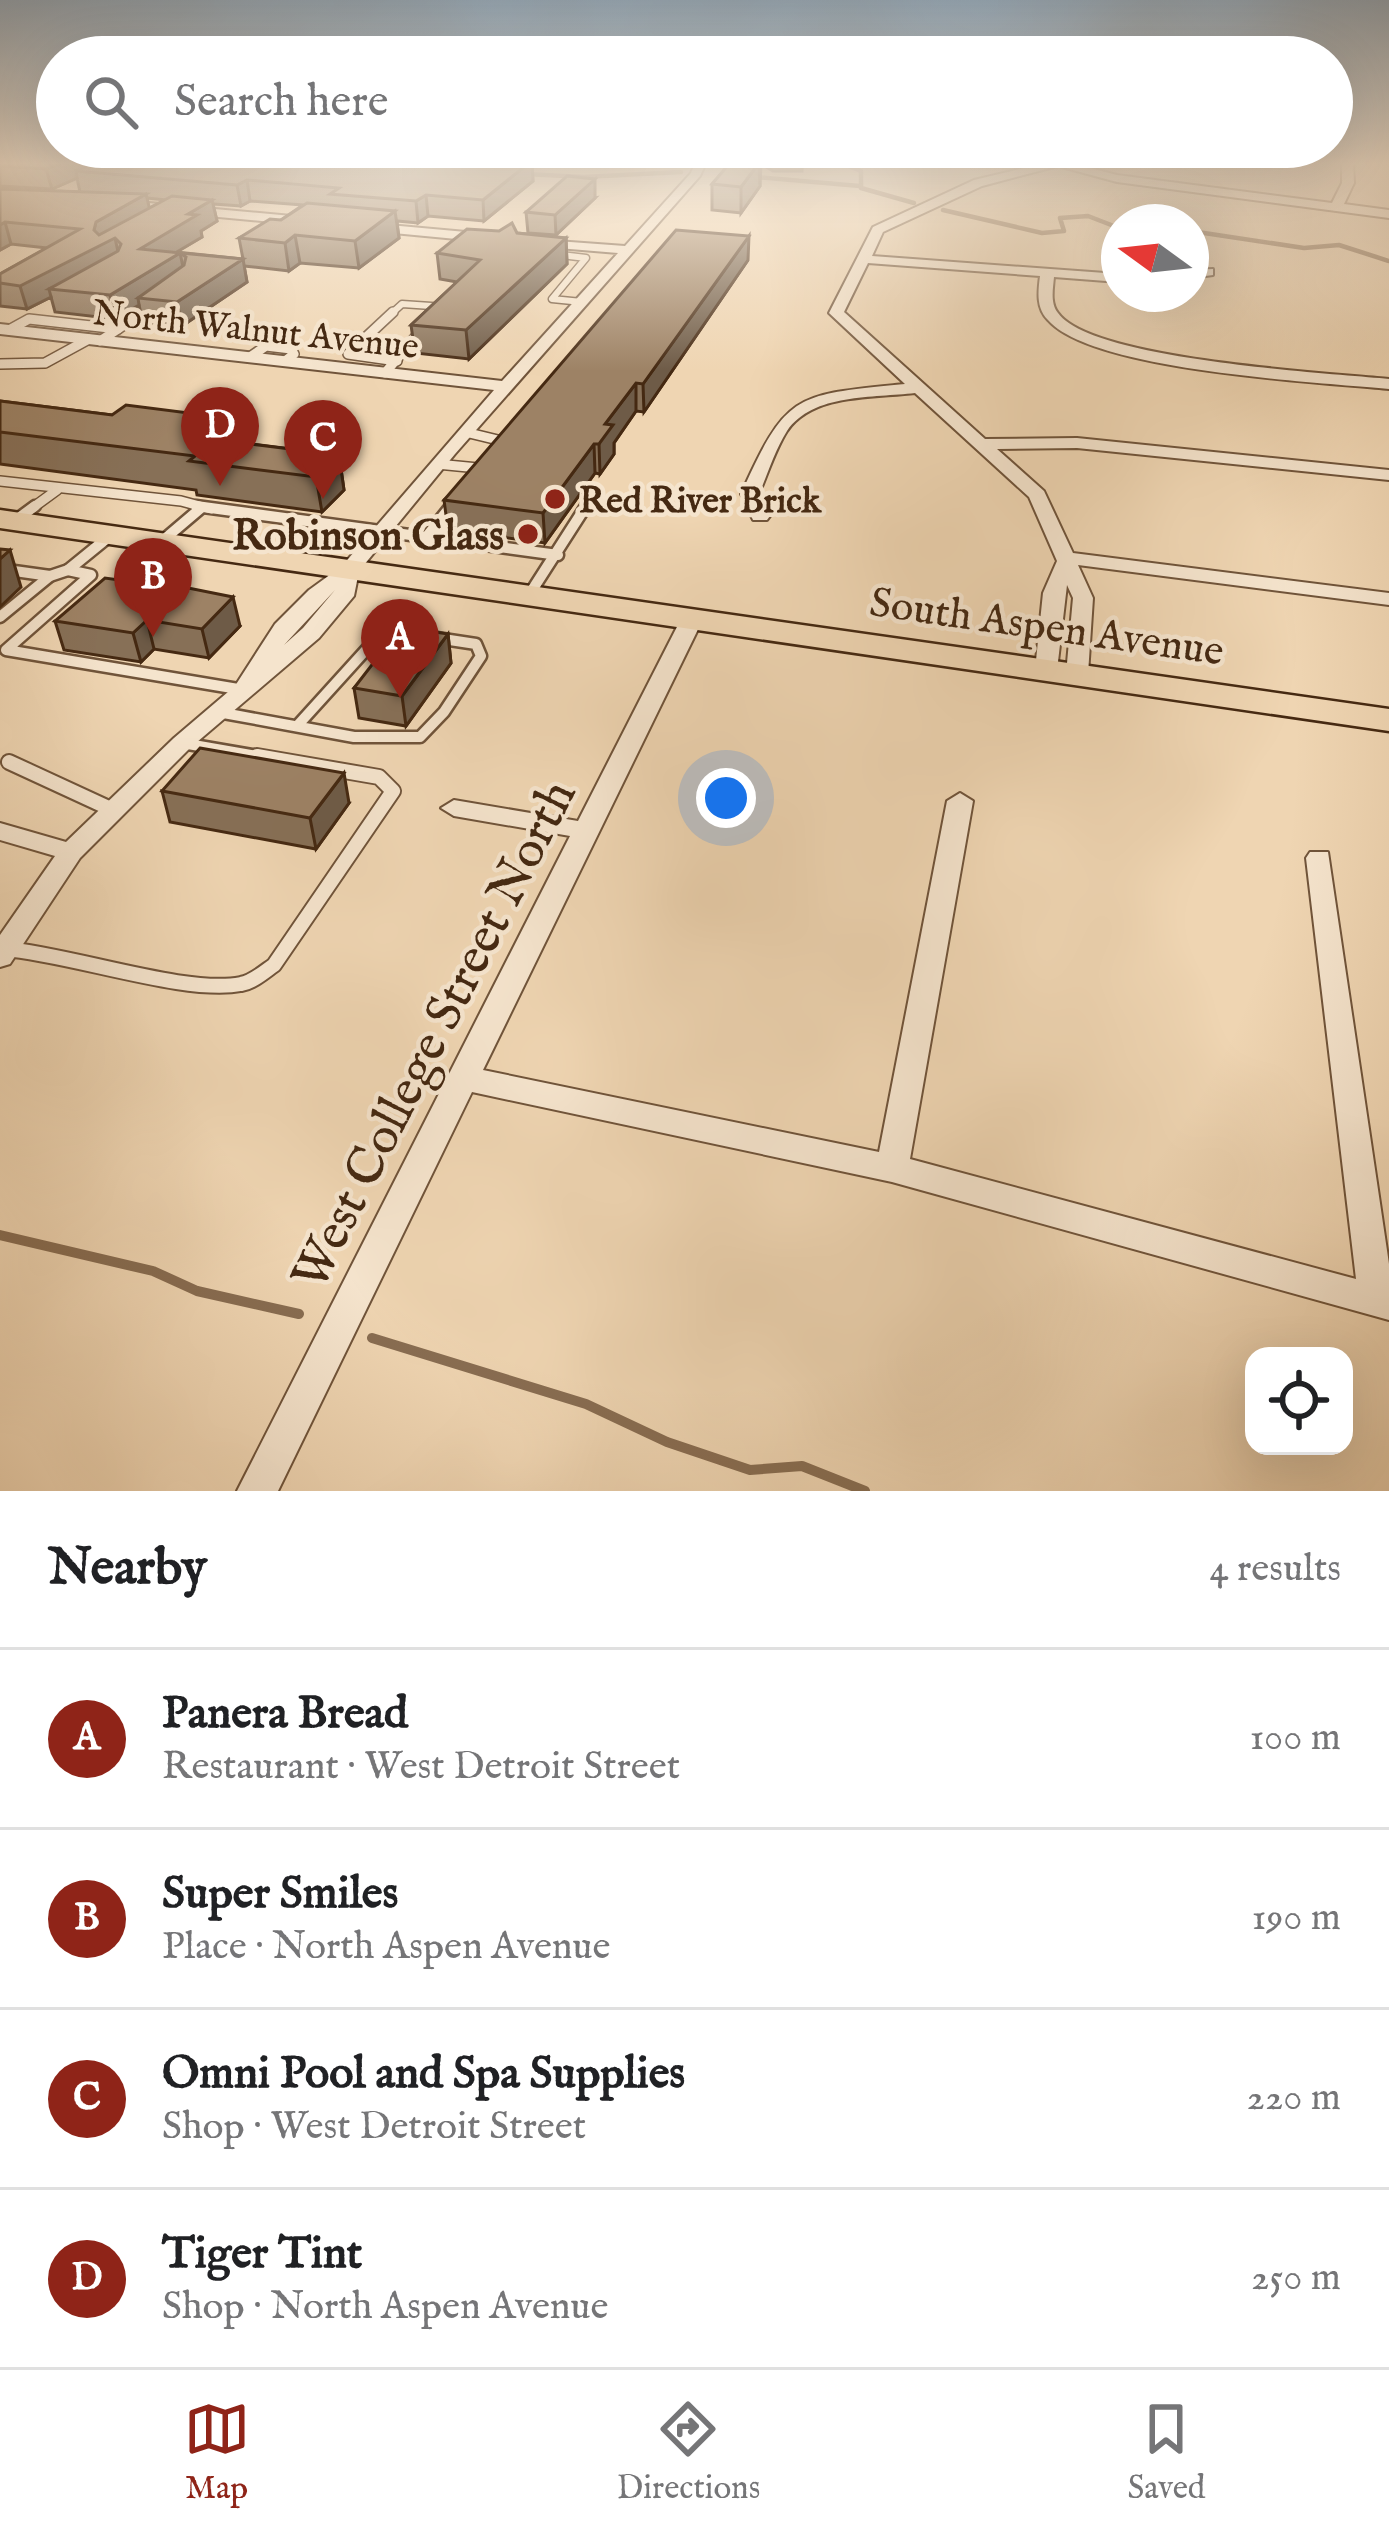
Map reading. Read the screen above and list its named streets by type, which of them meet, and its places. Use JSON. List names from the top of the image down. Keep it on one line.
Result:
{"streets":{"main road":["South Aspen Avenue"],"street":["North Walnut Avenue","West College Street North"]},"crossings":[["South Aspen Avenue","West College Street North"]],"places":["Red River Brick","Robinson Glass"],"north":"left","page":{"search":"Search here","pins":["D","C","B","A"],"heading":["Nearby","4 results"],"list":[{"mark":"A","name":"Panera Bread","note":"Restaurant · West Detroit Street","value":"100 m"},{"mark":"B","name":"Super Smiles","note":"Place · North Aspen Avenue","value":"190 m"},{"mark":"C","name":"Omni Pool and Spa Supplies","note":"Shop · West Detroit Street","value":"220 m"},{"mark":"D","name":"Tiger Tint","note":"Shop · North Aspen Avenue","value":"250 m"}],"nav":["Map","Directions","Saved"]}}
